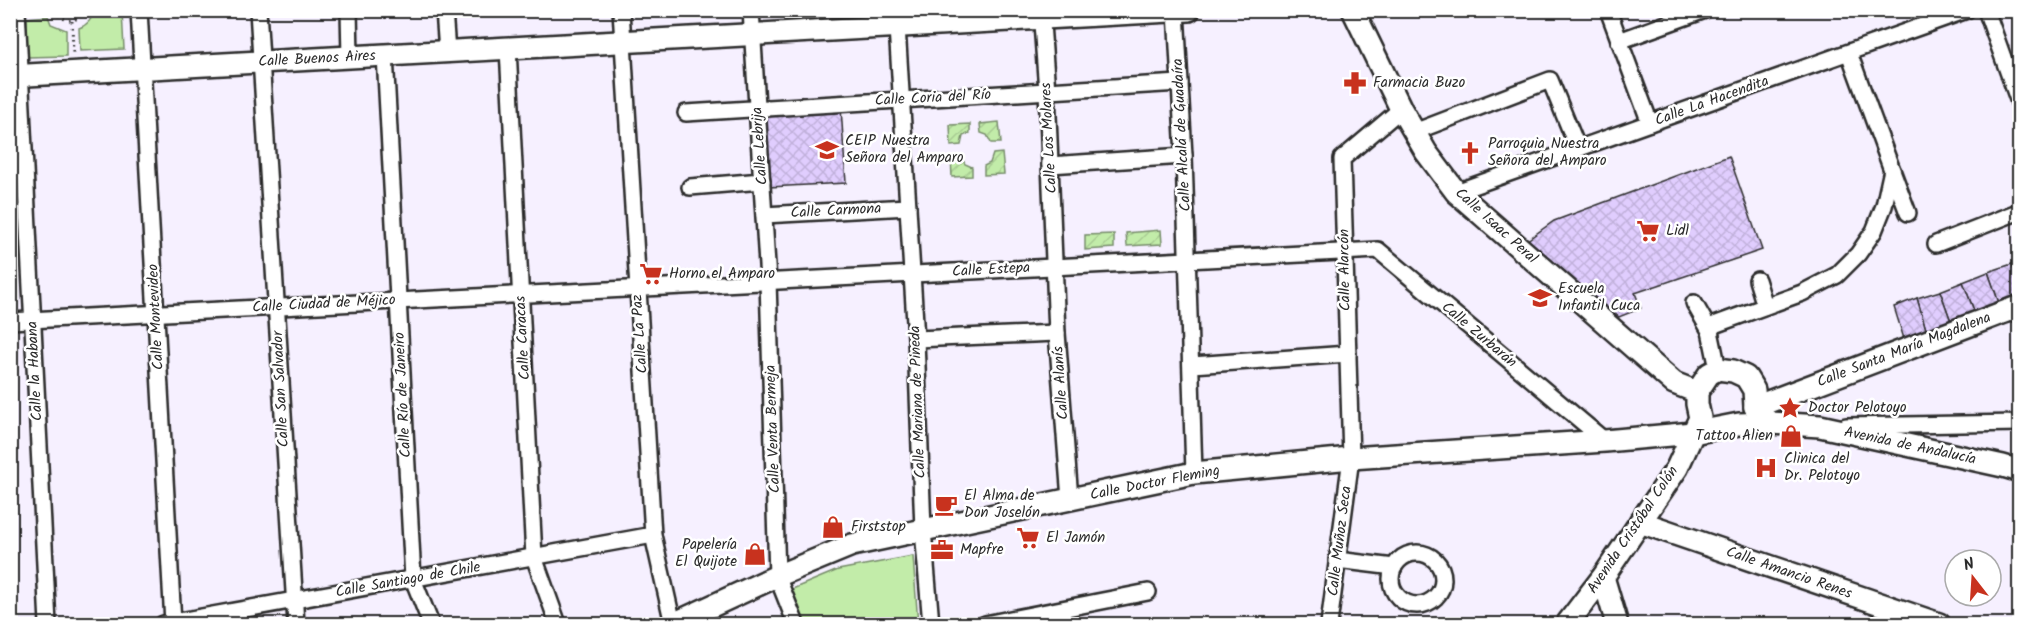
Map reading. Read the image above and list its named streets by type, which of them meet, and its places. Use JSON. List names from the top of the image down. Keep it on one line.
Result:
{"streets":{"main road":["Calle Buenos Aires","Calle Isaac Peral","Calle Santa María Magdalena","Avenida de Andalucía","Calle Doctor Fleming","Avenida Cristóbal Colón","Calle Amancio Renes"],"street":["Calle Coria del Río","Calle La Hacendita","Calle Alcalá de Guadaíra","Calle Los Molares","Calle Lebrija","Calle Carmona","Calle Estepa","Calle Alarcón","Calle Ciudad de Méjico","Calle Montevideo","Calle La Paz","Calle Zurbarán","Calle Caracas","Calle la Habana","Calle Alanís","Calle San Salvador","Calle Río de Janeiro","Calle Mariana de Pineda","Calle Venta Bermeja","Calle Muñoz Seca","Calle Santiago de Chile"]},"crossings":[["Calle Buenos Aires","Calle Alcalá de Guadaíra"],["Calle Buenos Aires","Calle Los Molares"],["Calle Buenos Aires","Calle Lebrija"],["Calle Buenos Aires","Calle Montevideo"],["Calle Buenos Aires","Calle La Paz"],["Calle Buenos Aires","Calle Caracas"],["Calle Buenos Aires","Calle la Habana"],["Calle Buenos Aires","Calle San Salvador"],["Calle Buenos Aires","Calle Río de Janeiro"],["Calle Buenos Aires","Calle Mariana de Pineda"],["Calle Coria del Río","Calle Alcalá de Guadaíra"],["Calle Coria del Río","Calle Los Molares"],["Calle Coria del Río","Calle Lebrija"],["Calle Coria del Río","Calle Mariana de Pineda"],["Calle La Hacendita","Calle Isaac Peral"],["Calle Alcalá de Guadaíra","Calle Estepa"],["Calle Alcalá de Guadaíra","Calle Doctor Fleming"],["Calle Los Molares","Calle Estepa"],["Calle Los Molares","Calle Alanís"],["Calle Lebrija","Calle Carmona"],["Calle Lebrija","Calle Estepa"],["Calle Lebrija","Calle Venta Bermeja"],["Calle Carmona","Calle Mariana de Pineda"],["Calle Isaac Peral","Calle Alarcón"],["Calle Isaac Peral","Avenida Cristóbal Colón"],["Calle Estepa","Calle Alarcón"],["Calle Estepa","Calle Ciudad de Méjico"],["Calle Estepa","Calle La Paz"],["Calle Estepa","Calle Zurbarán"],["Calle Estepa","Calle Alanís"],["Calle Estepa","Calle Mariana de Pineda"],["Calle Estepa","Calle Venta Bermeja"],["Calle Alarcón","Calle Zurbarán"],["Calle Alarcón","Calle Doctor Fleming"],["Calle Alarcón","Calle Muñoz Seca"],["Calle Ciudad de Méjico","Calle Montevideo"],["Calle Ciudad de Méjico","Calle La Paz"],["Calle Ciudad de Méjico","Calle Caracas"],["Calle Ciudad de Méjico","Calle la Habana"],["Calle Ciudad de Méjico","Calle San Salvador"],["Calle Ciudad de Méjico","Calle Río de Janeiro"],["Calle Montevideo","Calle Santiago de Chile"],["Calle La Paz","Calle Doctor Fleming"],["Calle La Paz","Calle Santiago de Chile"],["Calle Zurbarán","Calle Doctor Fleming"],["Calle Caracas","Calle Santiago de Chile"],["Calle Alanís","Calle Doctor Fleming"],["Calle San Salvador","Calle Santiago de Chile"],["Calle Río de Janeiro","Calle Santiago de Chile"],["Calle Mariana de Pineda","Calle Doctor Fleming"],["Calle Venta Bermeja","Calle Doctor Fleming"],["Avenida de Andalucía","Calle Doctor Fleming"],["Avenida de Andalucía","Avenida Cristóbal Colón"],["Calle Doctor Fleming","Avenida Cristóbal Colón"],["Calle Doctor Fleming","Calle Muñoz Seca"],["Avenida Cristóbal Colón","Calle Amancio Renes"]],"places":{"pharmacy":["Farmacia Buzo"],"school or university":["CEIP Nuestra Señora del Amparo","Escuela Infantil Cuca"],"church":["Parroquia Nuestra Señora del Amparo"],"supermarket":["Lidl","Horno el Amparo","El Jamón"],"place":["Doctor Pelotoyo"],"shop":["Tattoo Alien","Firststop","Papelería El Quijote"],"hospital":["Clinica del Dr. Pelotoyo"],"cafe":["El Alma de Don Joselón"],"office":["Mapfre"]},"north":"top"}
